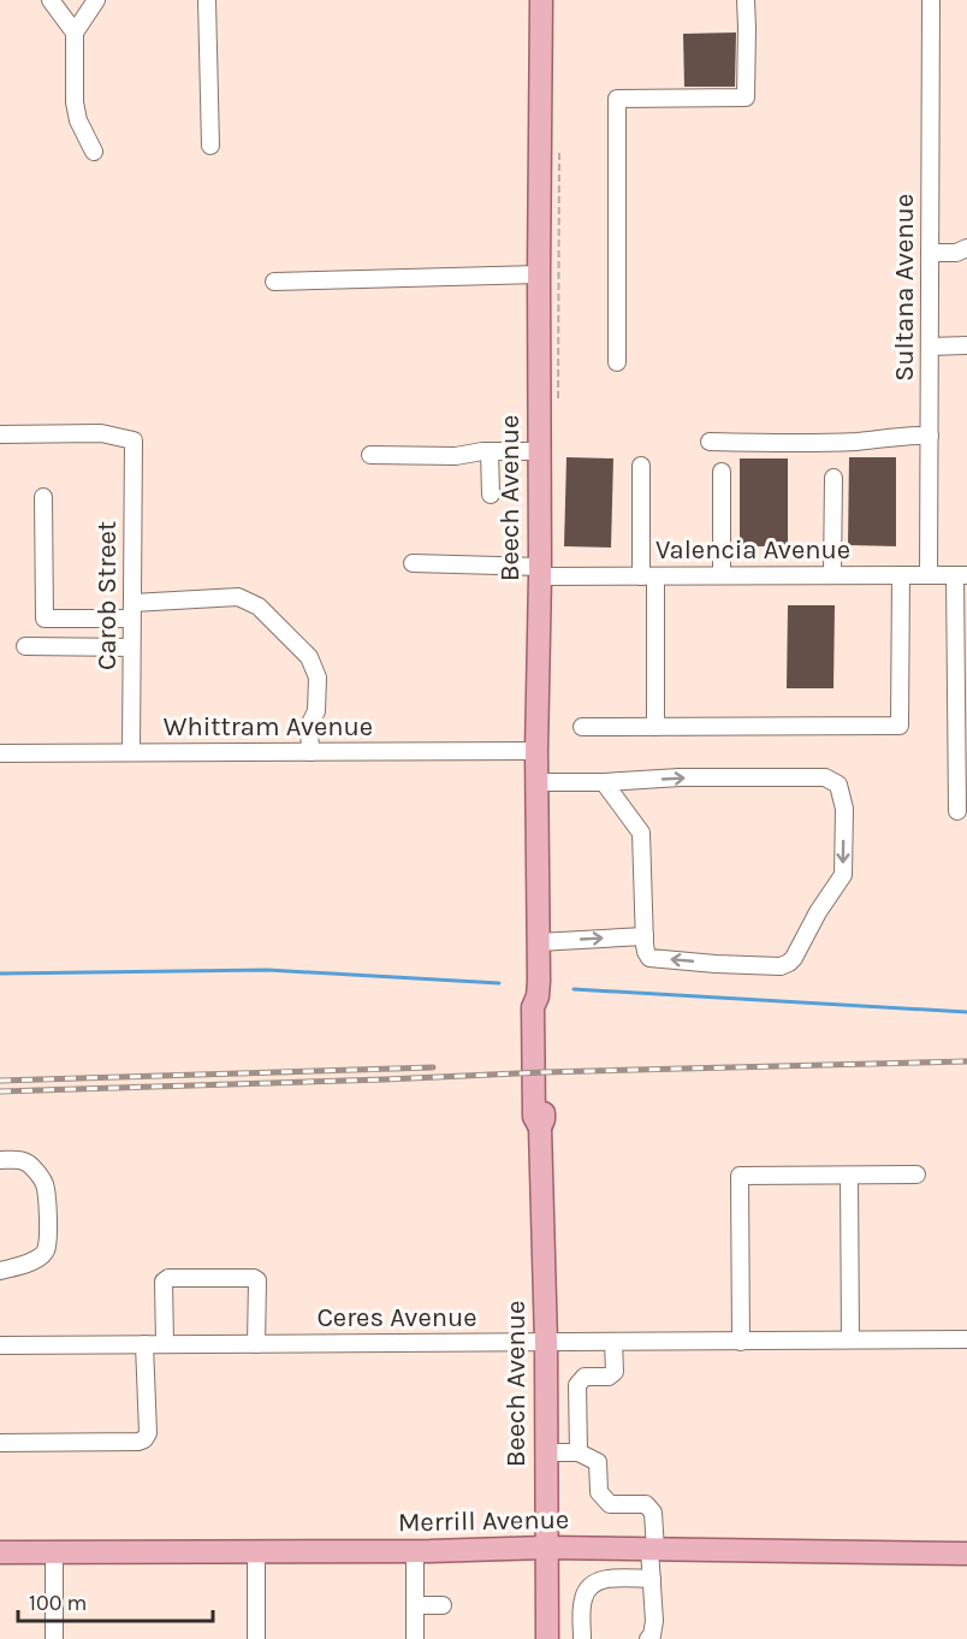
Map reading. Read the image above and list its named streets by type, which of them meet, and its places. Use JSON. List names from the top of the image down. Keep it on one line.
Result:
{"streets":{"main road":["Beech Avenue","Merrill Avenue"],"street":["Sultana Avenue","Valencia Avenue","Carob Street","Whittram Avenue","Ceres Avenue"]},"crossings":[["Sultana Avenue","Valencia Avenue"],["Beech Avenue","Valencia Avenue"],["Beech Avenue","Whittram Avenue"],["Beech Avenue","Ceres Avenue"],["Beech Avenue","Merrill Avenue"],["Carob Street","Whittram Avenue"]],"scale_bar":"100 m"}
